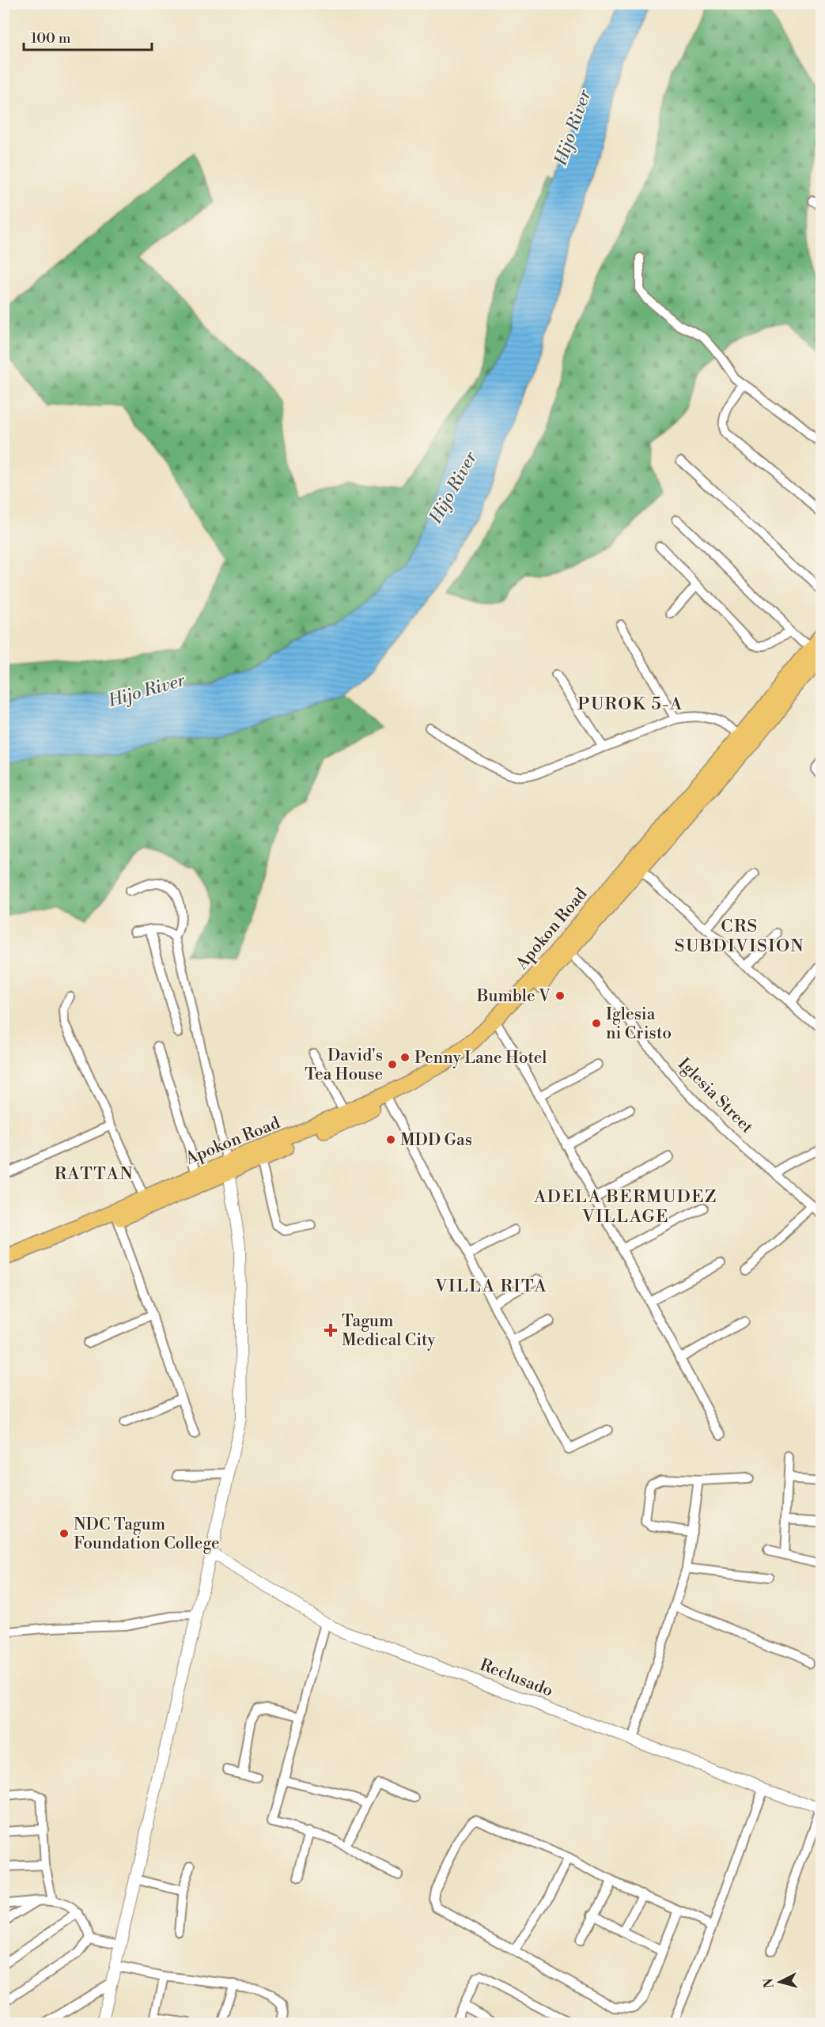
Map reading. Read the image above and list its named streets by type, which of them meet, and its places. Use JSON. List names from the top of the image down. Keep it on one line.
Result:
{"streets":{"highway":["Apokon Road"],"street":["Iglesia Street","Reclusado"]},"crossings":[["Apokon Road","Iglesia Street"]],"districts":["PUROK 5-A","CRS SUBDIVISION","RATTAN","ADELA BERMUDEZ VILLAGE","VILLA RITA"],"water":["Hijo River"],"places":{"other":["Bumble V","Iglesia ni Cristo","Penny Lane Hotel","David's Tea House","MDD Gas","NDC Tagum Foundation College"],"health":["Tagum Medical City"]},"scale_bar":"100 m","north":"left"}
